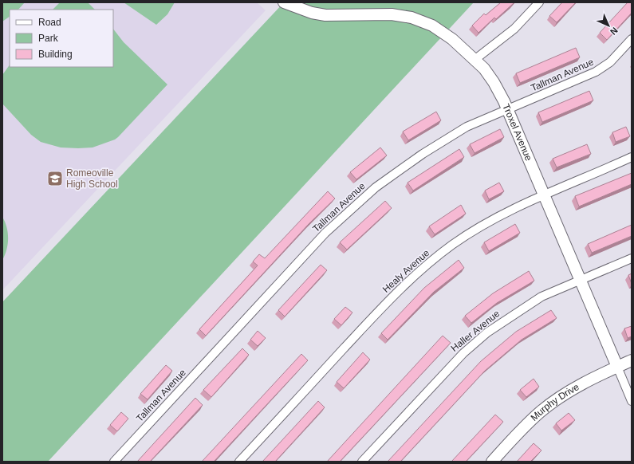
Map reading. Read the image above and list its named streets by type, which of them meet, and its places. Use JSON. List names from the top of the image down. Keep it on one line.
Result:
{"streets":{"street":["Tallman Avenue","Troxel Avenue","Healy Avenue","Haller Avenue","Murphy Drive"]},"crossings":[["Tallman Avenue","Troxel Avenue"],["Troxel Avenue","Healy Avenue"],["Troxel Avenue","Haller Avenue"],["Troxel Avenue","Murphy Drive"]],"places":{"school or university":["Romeoville High School"]},"legend":["Road","Park","Building"],"north":"bottom right"}
